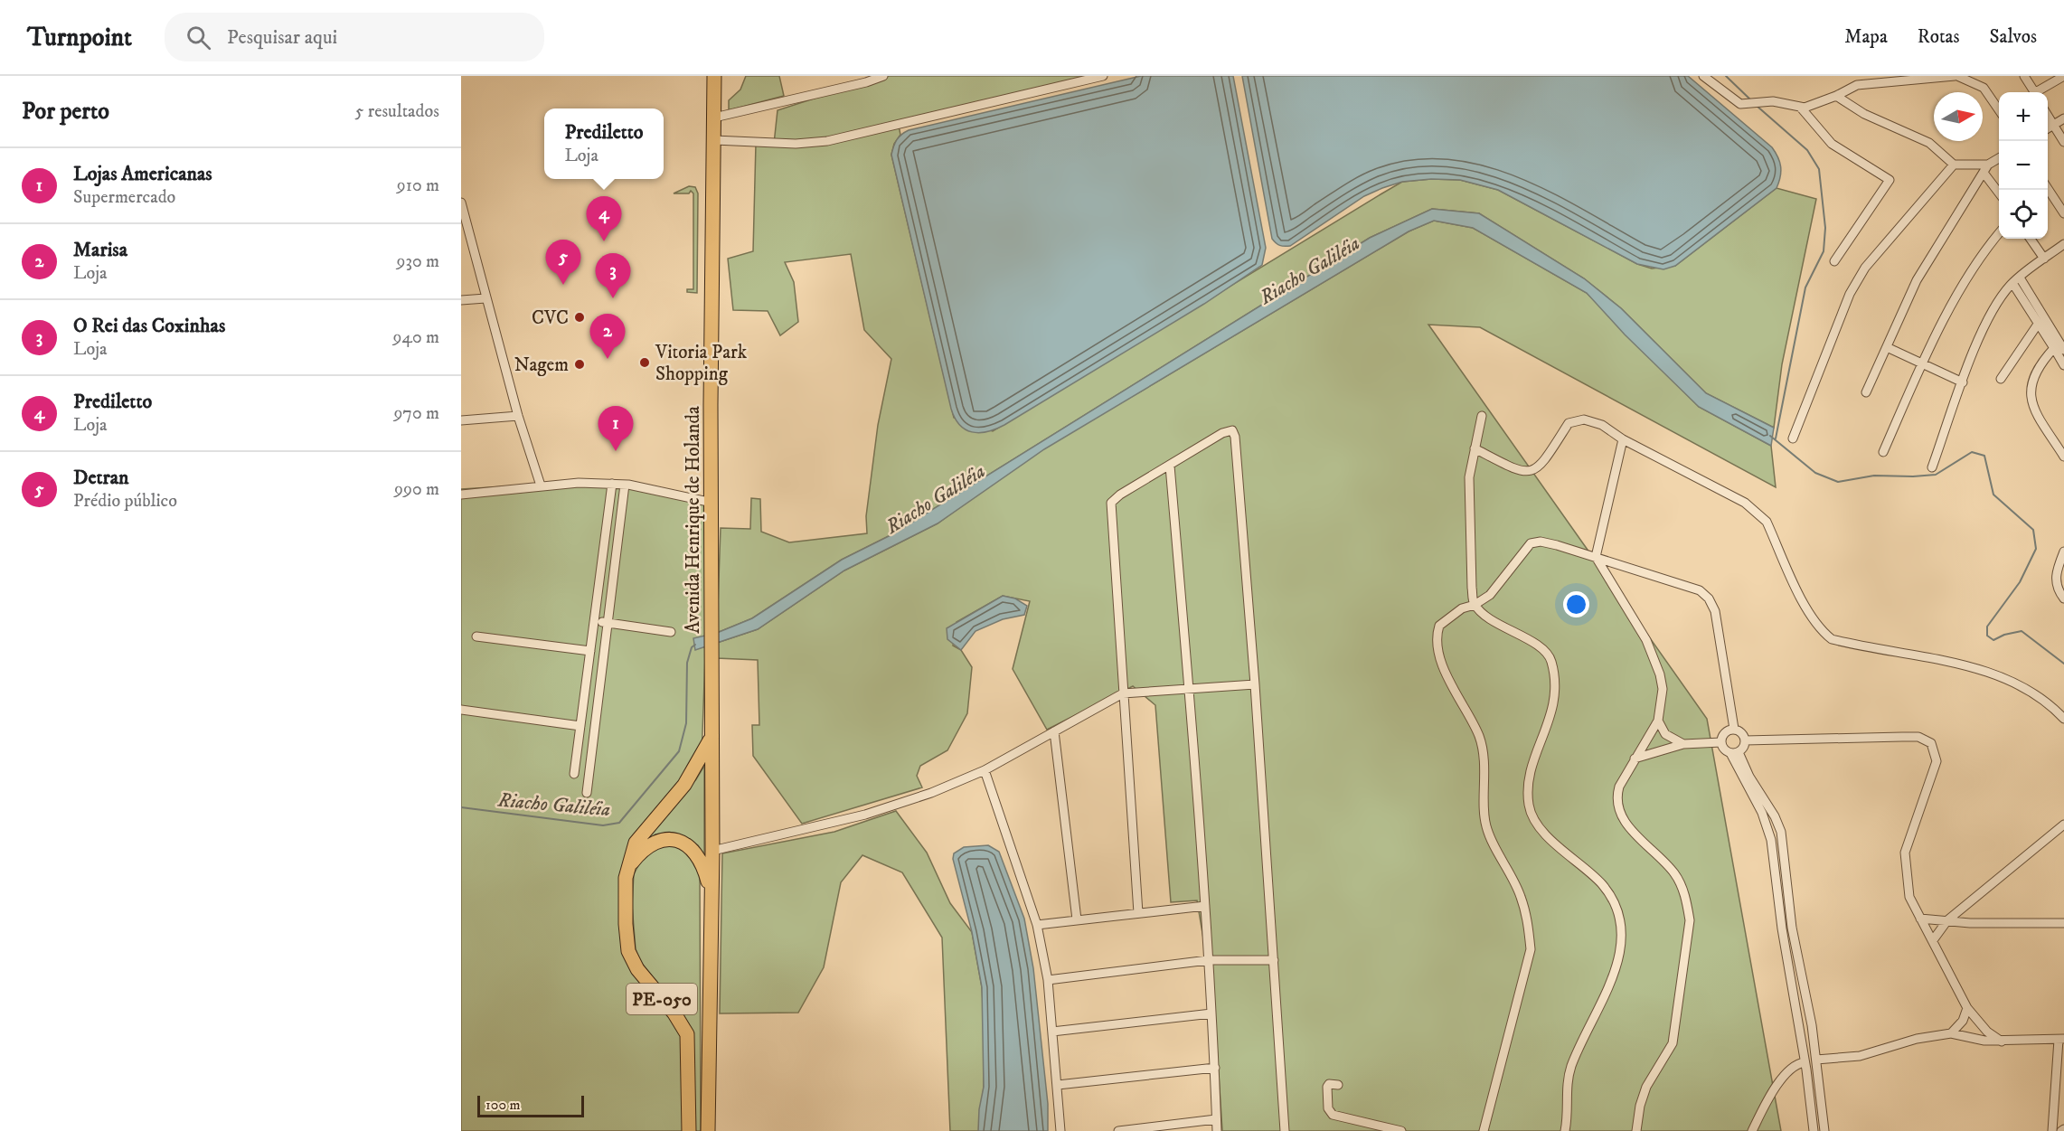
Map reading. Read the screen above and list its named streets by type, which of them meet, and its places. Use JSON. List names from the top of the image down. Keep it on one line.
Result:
{"streets":{"main road":["Avenida Henrique de Holanda","PE-050"]},"water":["Riacho Galiléia"],"places":["CVC","Vitoria Park Shopping","Nagem"],"scale_bar":"100 m","north":"right","page":{"header":"Turnpoint","search":"Pesquisar aqui","nav":["Mapa","Rotas","Salvos"],"heading":["Por perto","5 resultados"],"map_buttons":["+","−"],"popup":["Prediletto","Loja"],"list":[{"mark":"1","name":"Lojas Americanas","note":"Supermercado","value":"910 m"},{"mark":"2","name":"Marisa","note":"Loja","value":"930 m"},{"mark":"3","name":"O Rei das Coxinhas","note":"Loja","value":"940 m"},{"mark":"4","name":"Prediletto","note":"Loja","value":"970 m"},{"mark":"5","name":"Detran","note":"Prédio público","value":"990 m"}],"pins":["4","5","3","2","1"],"scale":"100 m"}}
